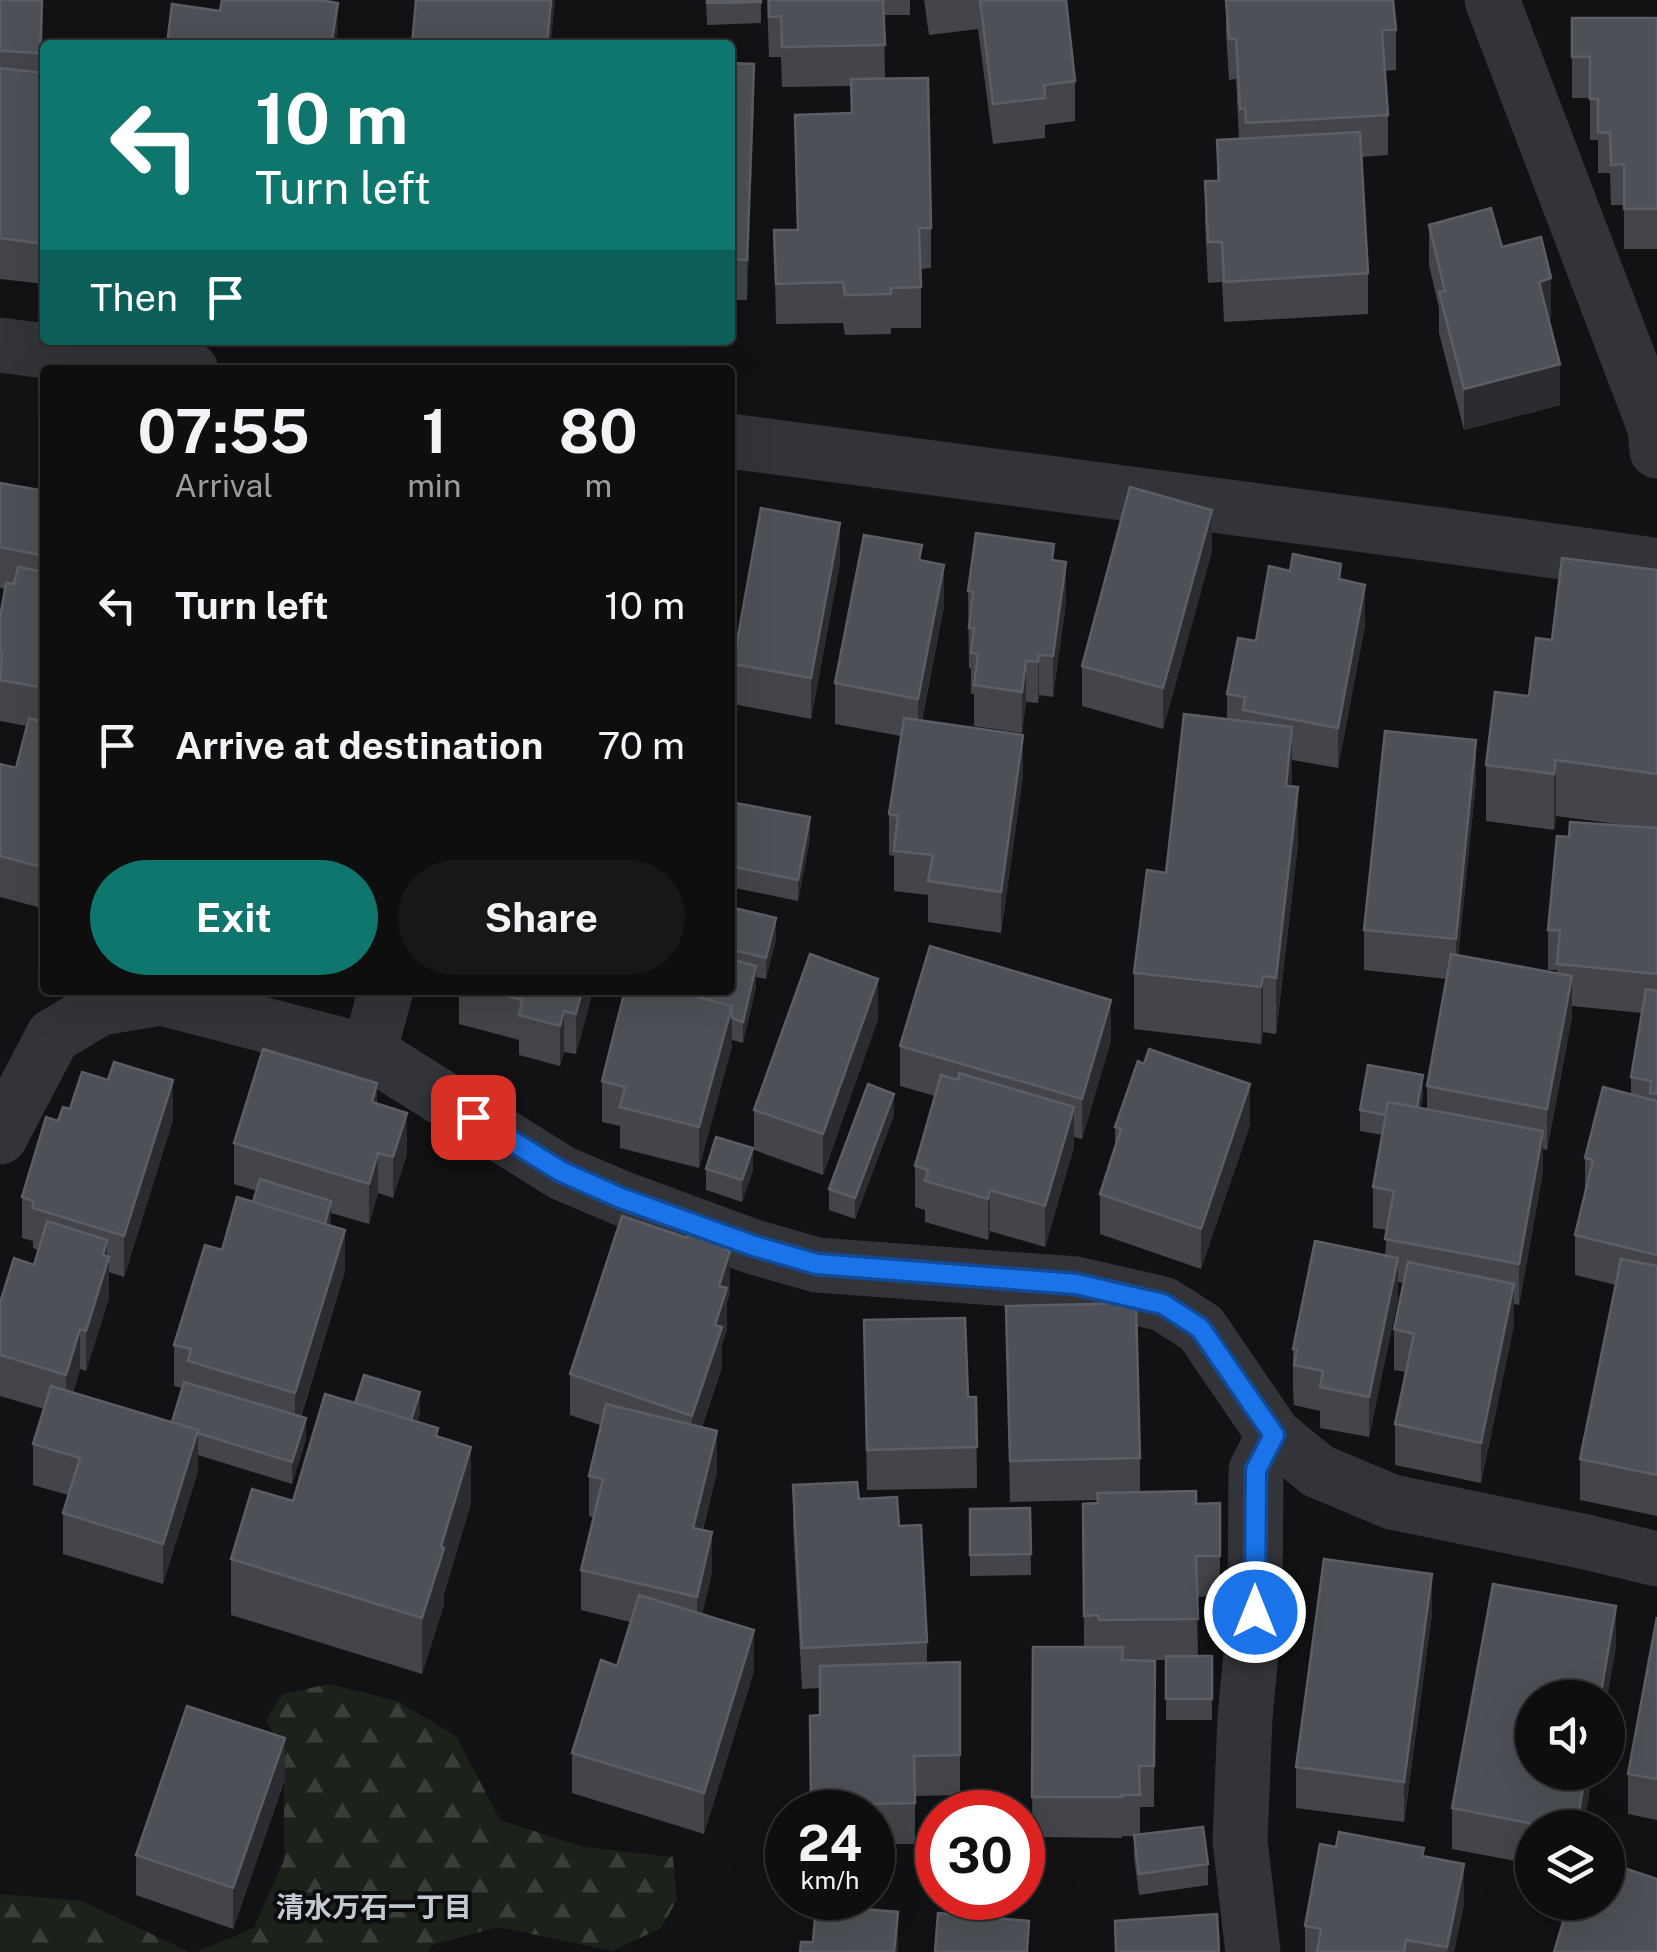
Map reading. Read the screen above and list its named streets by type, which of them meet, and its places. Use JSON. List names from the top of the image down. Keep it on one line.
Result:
{"districts":["清水万石一丁目"],"page":{"turn":["10 m","Turn left"],"then":"Then","eta":["07:55","Arrival","1","min","80","m"],"list":[{"name":"Turn left","value":"10 m"},{"name":"Arrive at destination","value":"70 m"}],"buttons":["Exit","Share"],"speed":"24 km/h","limit":"30"}}
